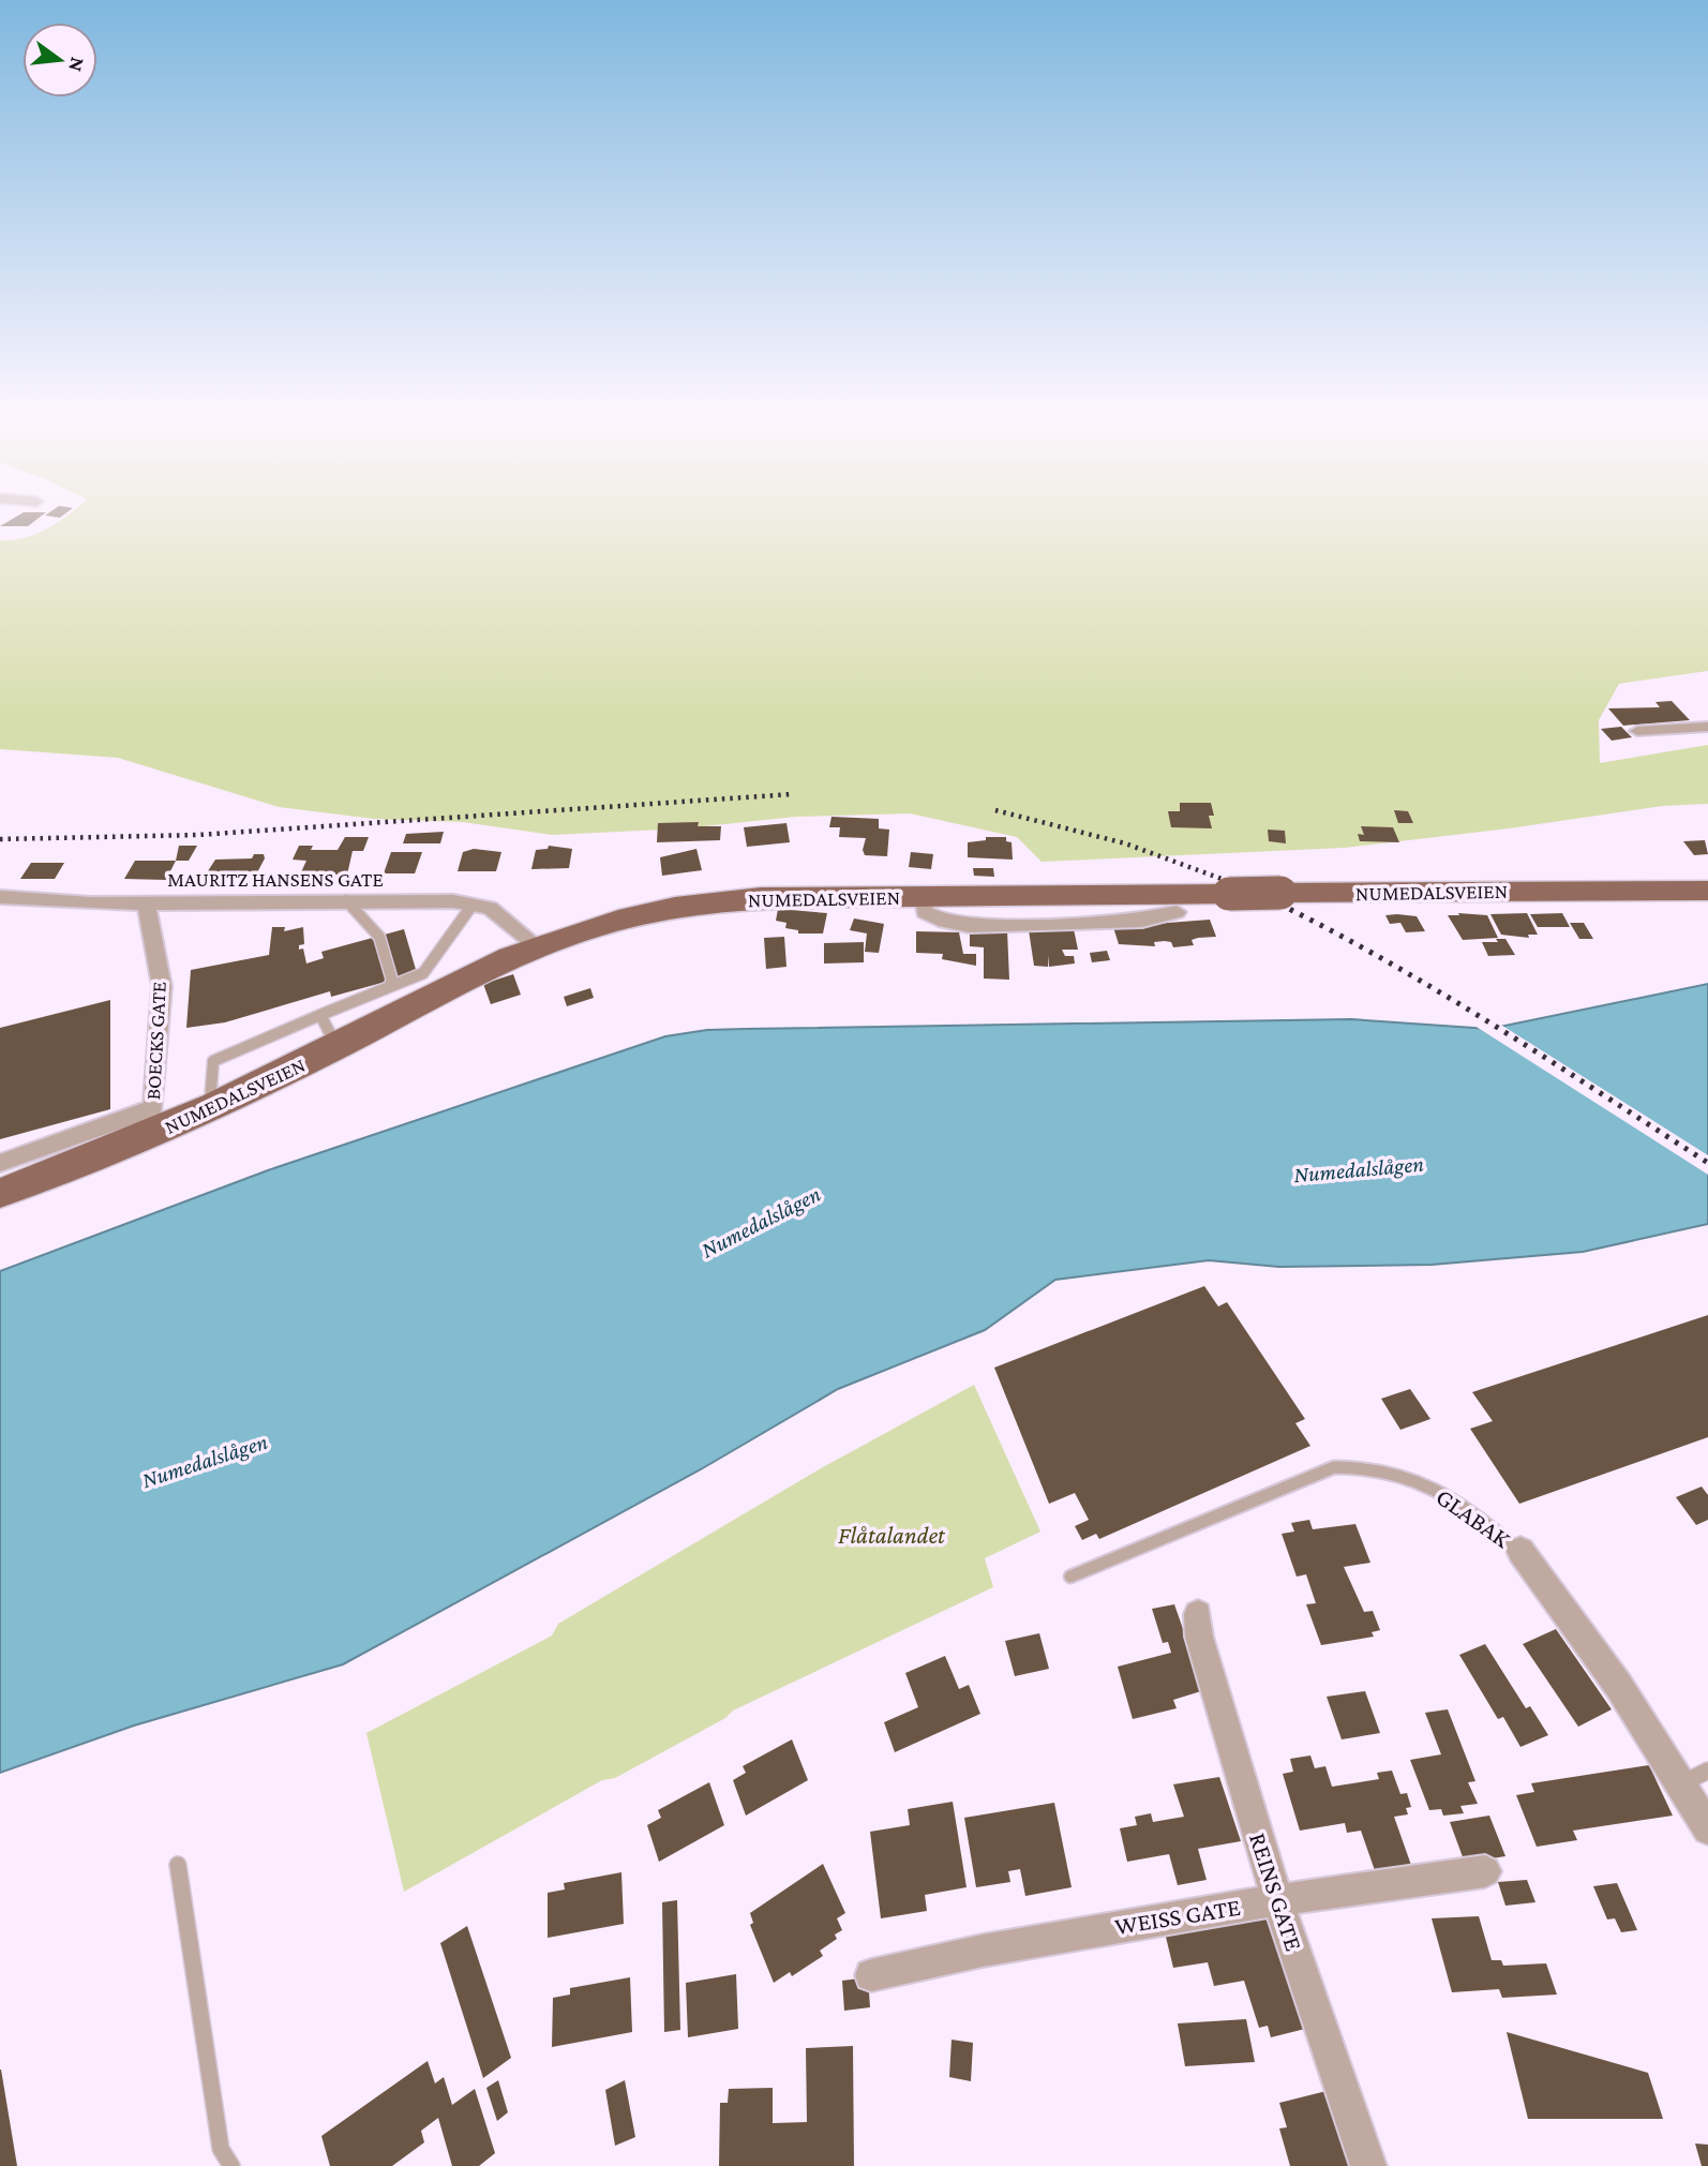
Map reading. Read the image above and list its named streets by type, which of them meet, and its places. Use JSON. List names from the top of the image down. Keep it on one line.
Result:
{"streets":{"main road":["NUMEDALSVEIEN"],"street":["MAURITZ HANSENS GATE","BOECKS GATE","GLABAK","REINS GATE","WEISS GATE"]},"crossings":[["MAURITZ HANSENS GATE","NUMEDALSVEIEN"],["MAURITZ HANSENS GATE","BOECKS GATE"],["REINS GATE","WEISS GATE"]],"water":["Numedalslågen"],"parks":["Flåtalandet"],"north":"right"}
